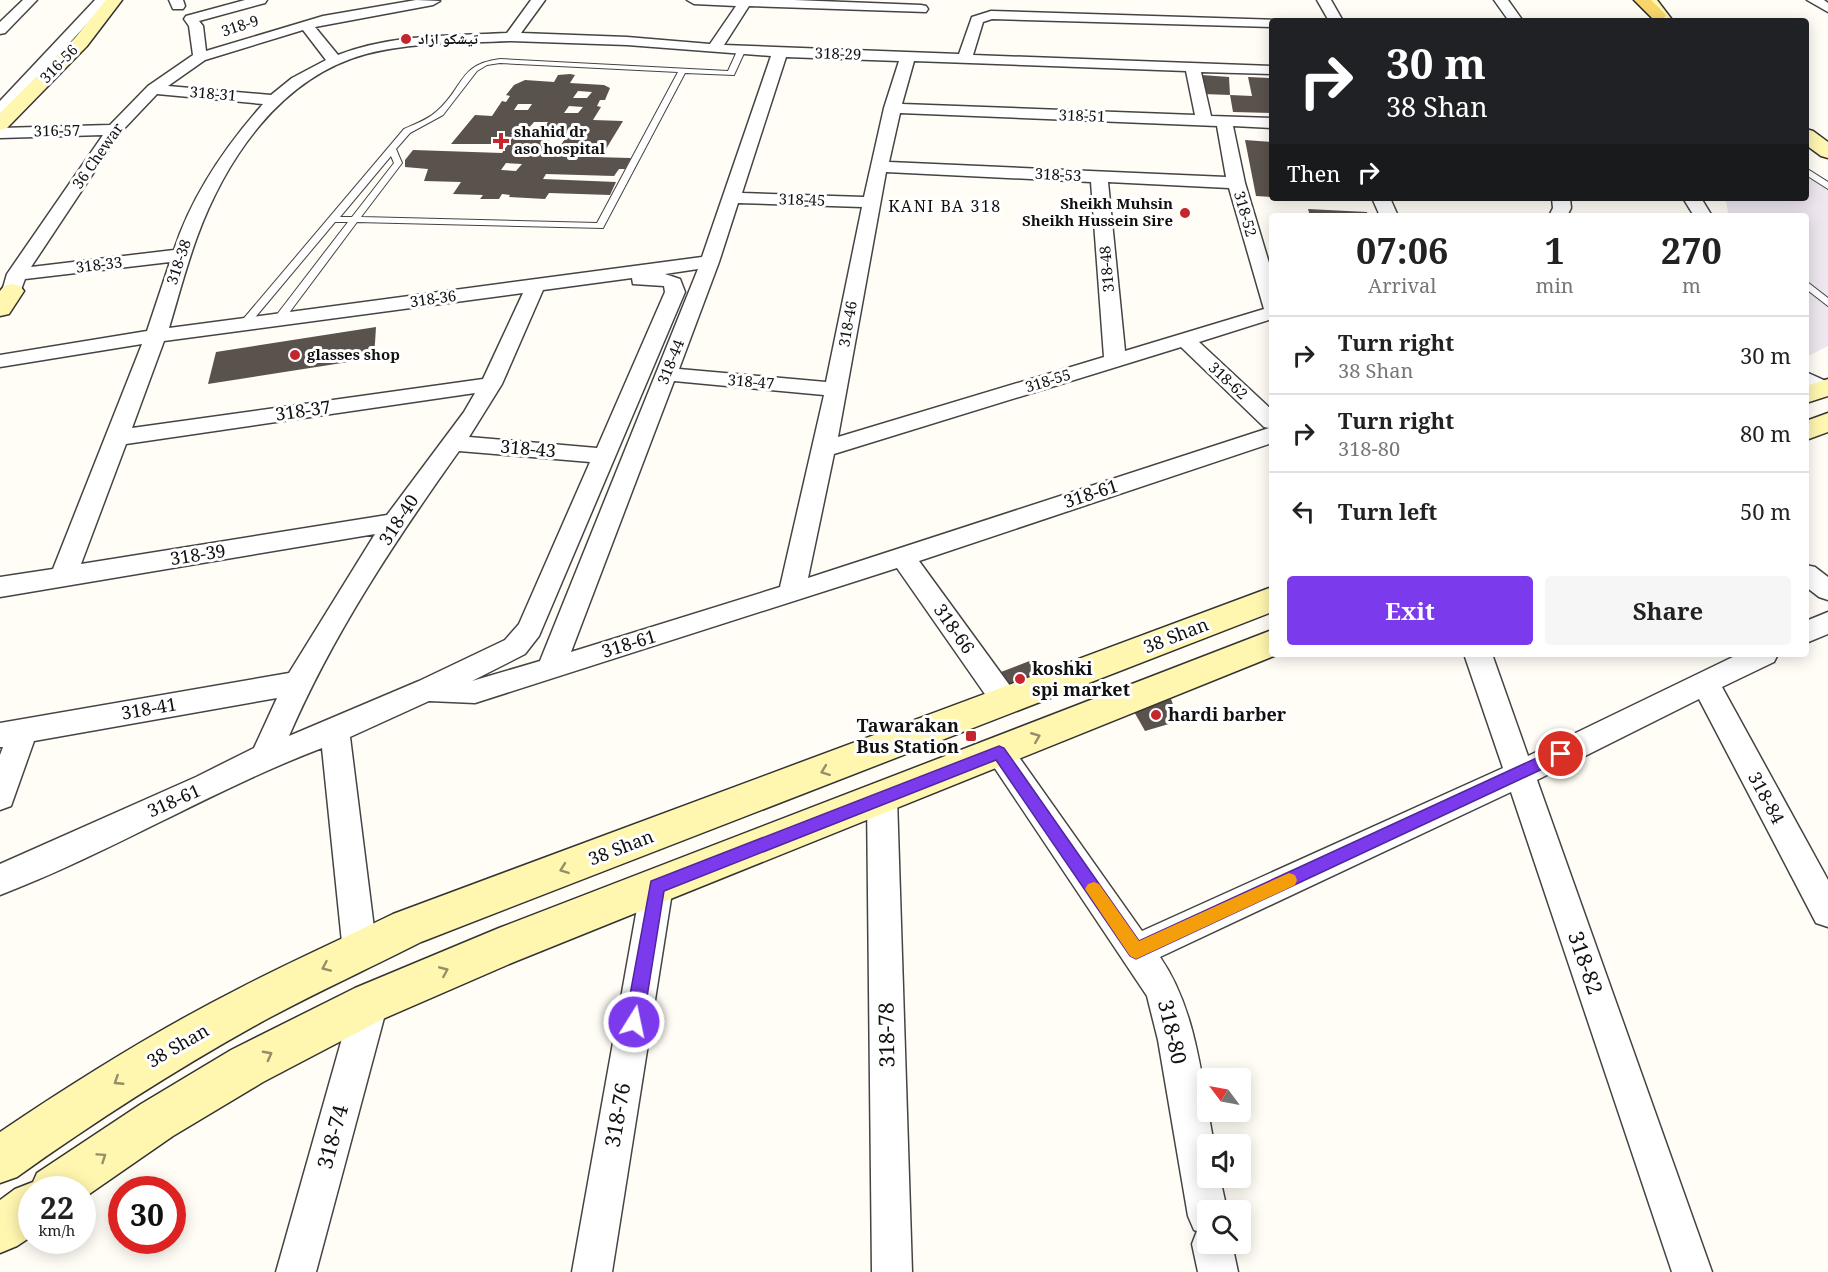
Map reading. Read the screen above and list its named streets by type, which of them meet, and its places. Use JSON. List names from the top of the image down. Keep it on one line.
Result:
{"streets":{"street":["318-9","318-29","316-56","318-31","318-51","316-57","36 Chewar","318-53","318-45","318-52","318-38","318-33","318-48","318-36","318-46","318-44","318-55","318-62","318-47","318-37","318-43","318-61","318-40","318-39","318-66","38 Shan","318-41","318-84","318-82","318-80","318-78","318-76","318-74"]},"crossings":[["318-9","36 Chewar"],["318-29","318-38"],["318-29","318-46"],["318-29","318-44"],["318-31","36 Chewar"],["318-31","318-38"],["318-51","318-52"],["318-51","318-46"],["316-57","36 Chewar"],["36 Chewar","318-33"],["318-53","318-52"],["318-53","318-48"],["318-53","318-46"],["318-45","318-46"],["318-45","318-44"],["318-38","318-33"],["318-38","318-36"],["318-38","318-37"],["318-38","318-39"],["318-48","318-55"],["318-36","318-44"],["318-36","318-40"],["318-46","318-55"],["318-46","318-47"],["318-46","318-61"],["318-44","318-47"],["318-44","318-61"],["318-55","318-62"],["318-37","318-40"],["318-43","318-40"],["318-61","318-40"],["318-61","318-66"],["318-40","318-39"],["318-40","318-41"],["318-66","38 Shan"]],"districts":["KANI BA 318"],"places":{"other":["تيشكو ازاد","Sheikh Muhsin Sheikh Hussein Sire","glasses shop","koshki spi market","hardi barber"],"health":["shahid dr aso hospital"],"transit":["Tawarakan Bus Station"]},"north":"top left","page":{"turn":["30 m","38 Shan"],"then":"Then","eta":["07:06","Arrival","1","min","270","m"],"list":[{"name":"Turn right","note":"38 Shan","value":"30 m"},{"name":"Turn right","note":"318-80","value":"80 m"},{"name":"Turn left","value":"50 m"}],"buttons":["Exit","Share"],"speed":"22 km/h","limit":"30"}}
